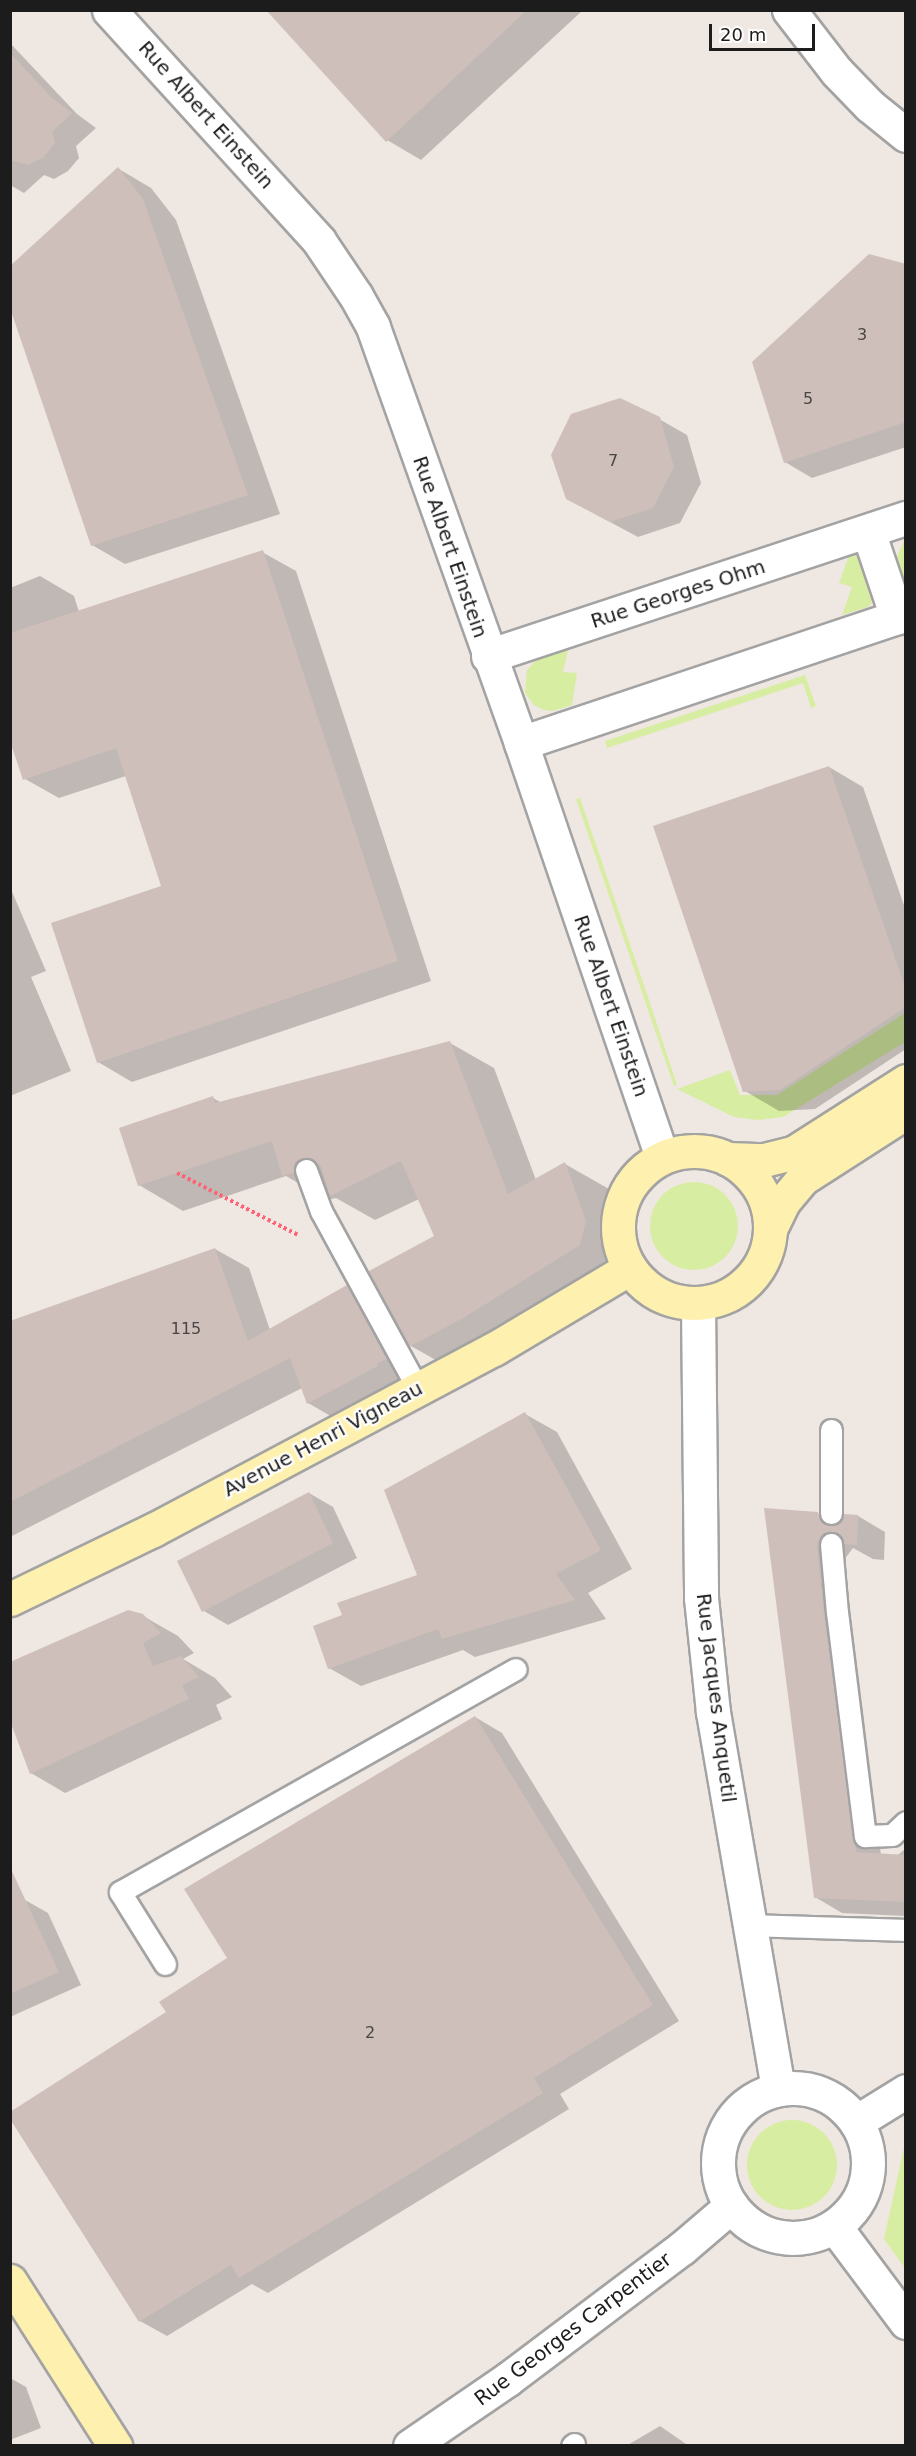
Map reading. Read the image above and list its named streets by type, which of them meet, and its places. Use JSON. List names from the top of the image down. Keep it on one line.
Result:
{"streets":{"street":["Rue Albert Einstein","Rue Georges Ohm","Avenue Henri Vigneau","Rue Jacques Anquetil","Rue Georges Carpentier"]},"crossings":[["Rue Albert Einstein","Rue Georges Ohm"],["Rue Albert Einstein","Avenue Henri Vigneau"],["Rue Albert Einstein","Rue Jacques Anquetil"],["Avenue Henri Vigneau","Rue Jacques Anquetil"],["Rue Jacques Anquetil","Rue Georges Carpentier"]],"house_numbers":["3","5","7","115","2"],"scale_bar":"20 m"}
